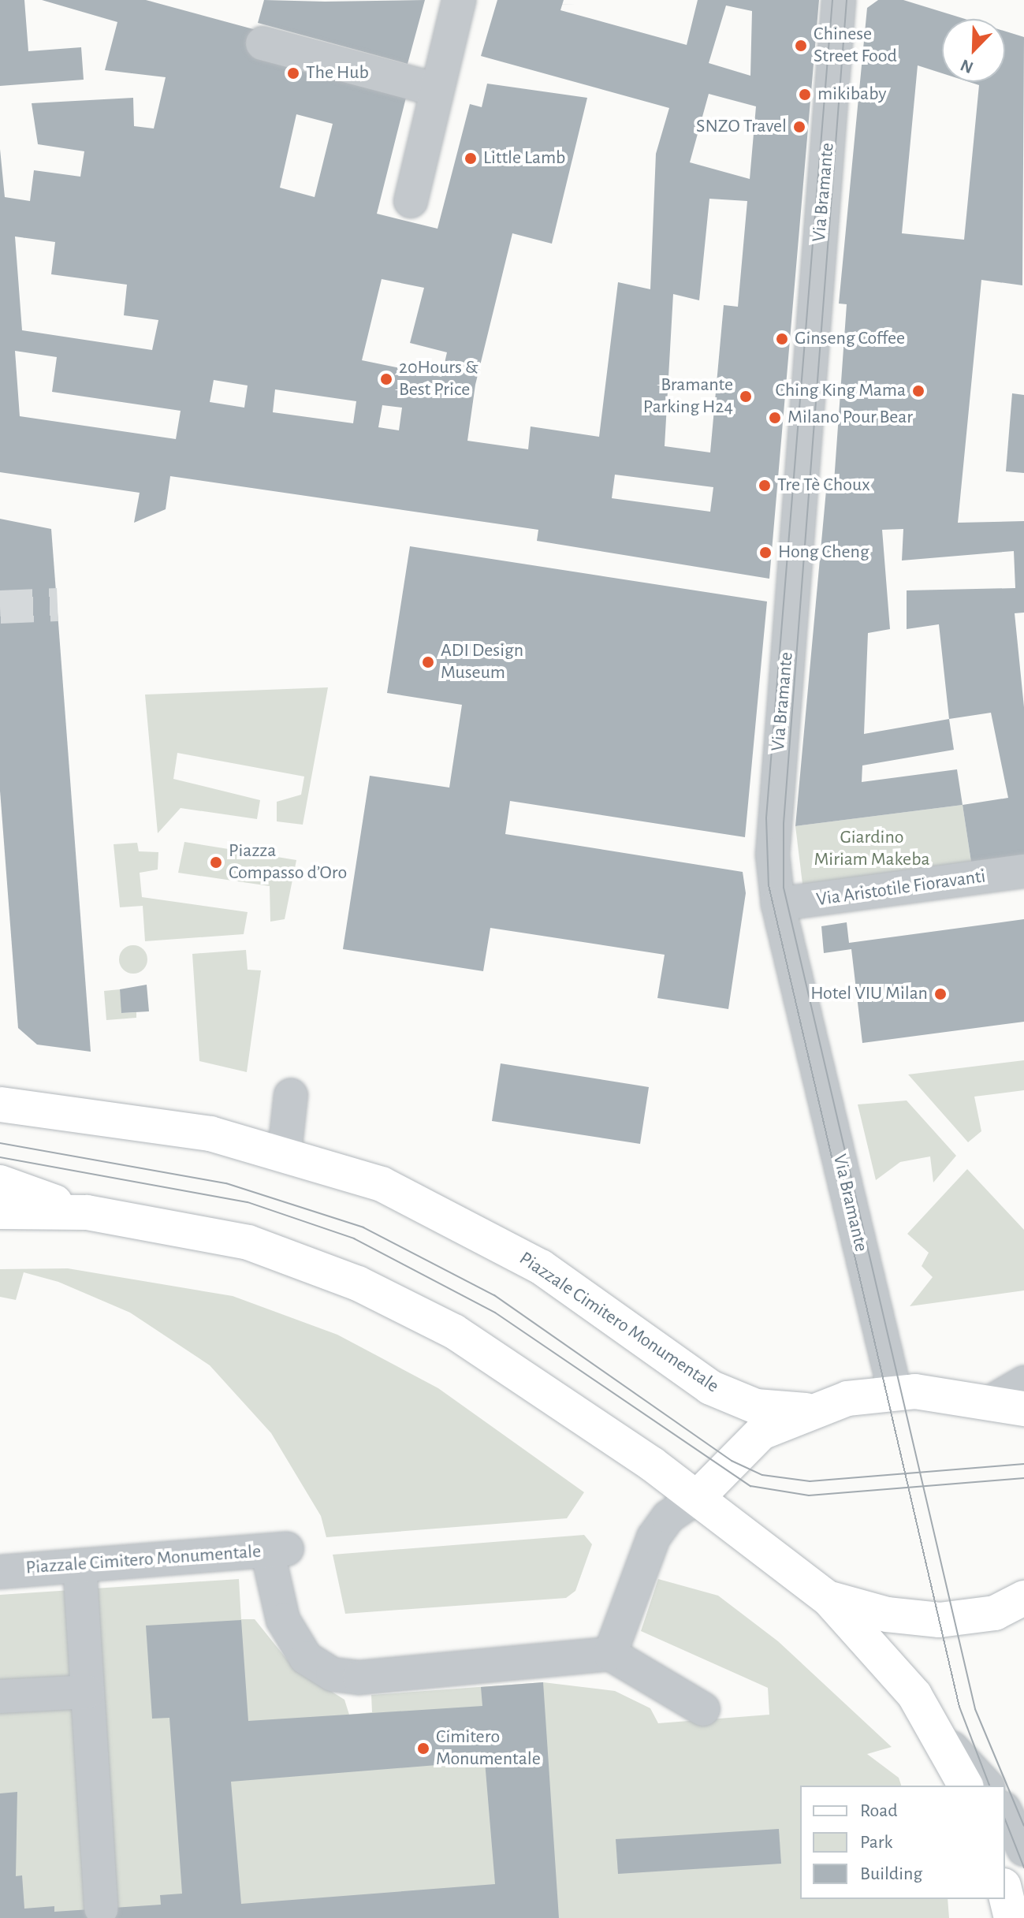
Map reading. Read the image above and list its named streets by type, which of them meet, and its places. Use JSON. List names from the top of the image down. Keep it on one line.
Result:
{"streets":{"main road":["Piazzale Cimitero Monumentale"],"street":["Via Bramante","Via Aristotile Fioravanti"]},"crossings":[["Via Bramante","Via Aristotile Fioravanti"],["Via Bramante","Piazzale Cimitero Monumentale"]],"parks":["Giardino Miriam Makeba"],"places":["Chinese Street Food","The Hub","mikibaby","SNZO Travel","Little Lamb","Ginseng Coffee","20Hours & Best Price","Ching King Mama","Bramante Parking H24","Milano Pour Bear","Tre Tè Choux","Hong Cheng","ADI Design Museum","Piazza Compasso d’Oro","Hotel VIU Milan","Cimitero Monumentale"],"legend":["Road","Park","Building"],"north":"bottom left"}
